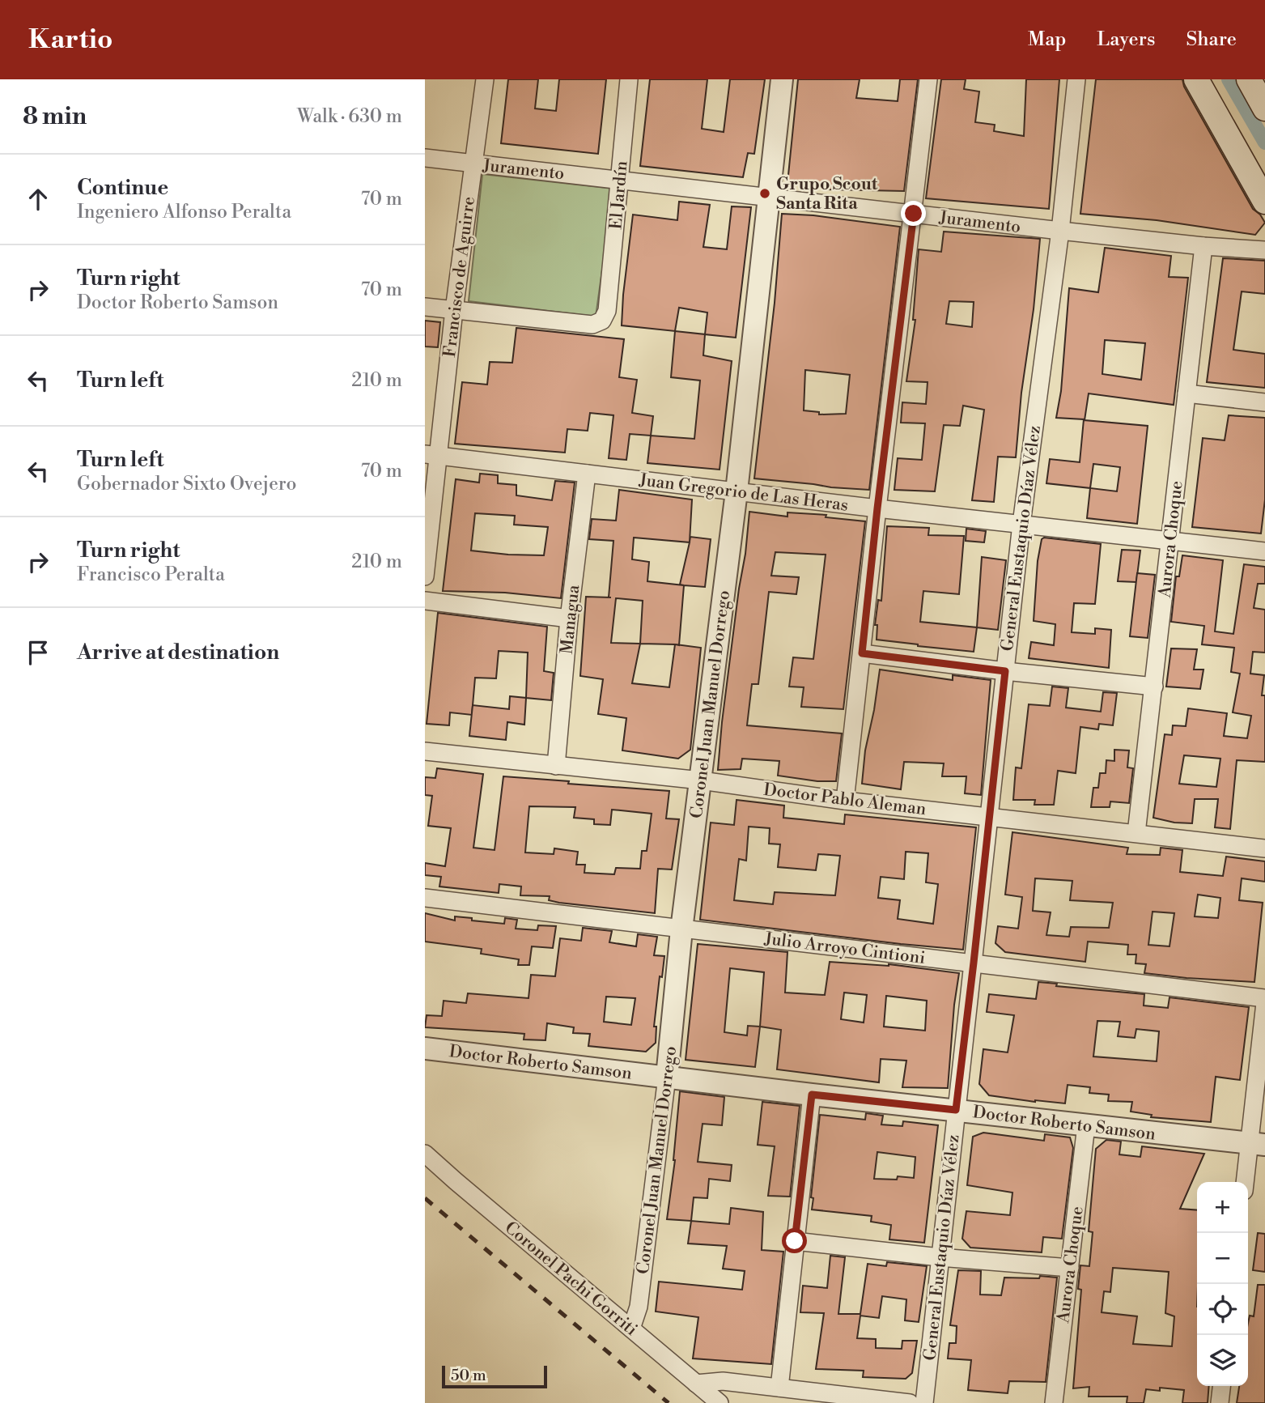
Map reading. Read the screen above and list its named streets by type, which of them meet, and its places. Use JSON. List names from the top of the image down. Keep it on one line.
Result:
{"streets":{"street":["Juramento","El Jardín","Francisco de Aguirre","Juan Gregorio de Las Heras","General Eustaquio Díaz Vélez","Aurora Choque","Managua","Coronel Juan Manuel Dorrego","Doctor Pablo Aleman","Julio Arroyo Cintioni","Doctor Roberto Samson","Coronel Pachi Gorriti"]},"crossings":[["Juramento","El Jardín"],["Juramento","Francisco de Aguirre"],["Juramento","General Eustaquio Díaz Vélez"],["Juramento","Aurora Choque"],["Juramento","Coronel Juan Manuel Dorrego"],["El Jardín","Francisco de Aguirre"],["Francisco de Aguirre","Juan Gregorio de Las Heras"],["Juan Gregorio de Las Heras","General Eustaquio Díaz Vélez"],["Juan Gregorio de Las Heras","Aurora Choque"],["Juan Gregorio de Las Heras","Managua"],["Juan Gregorio de Las Heras","Coronel Juan Manuel Dorrego"],["General Eustaquio Díaz Vélez","Doctor Pablo Aleman"],["General Eustaquio Díaz Vélez","Julio Arroyo Cintioni"],["General Eustaquio Díaz Vélez","Doctor Roberto Samson"],["Aurora Choque","Doctor Pablo Aleman"],["Aurora Choque","Doctor Roberto Samson"],["Managua","Doctor Pablo Aleman"],["Coronel Juan Manuel Dorrego","Doctor Pablo Aleman"],["Coronel Juan Manuel Dorrego","Julio Arroyo Cintioni"],["Coronel Juan Manuel Dorrego","Doctor Roberto Samson"],["Coronel Juan Manuel Dorrego","Coronel Pachi Gorriti"]],"places":["Grupo Scout Santa Rita"],"scale_bar":"50 m","page":{"header":"Kartio","nav":["Map","Layers","Share"],"heading":["8 min","Walk · 630 m"],"list":[["Continue","Ingeniero Alfonso Peralta","70 m"],["Turn right","Doctor Roberto Samson","70 m"],["Turn left","210 m"],["Turn left","Gobernador Sixto Ovejero","70 m"],["Turn right","Francisco Peralta","210 m"],"Arrive at destination"],"map_buttons":["+","−"],"scale":"50 m"}}
